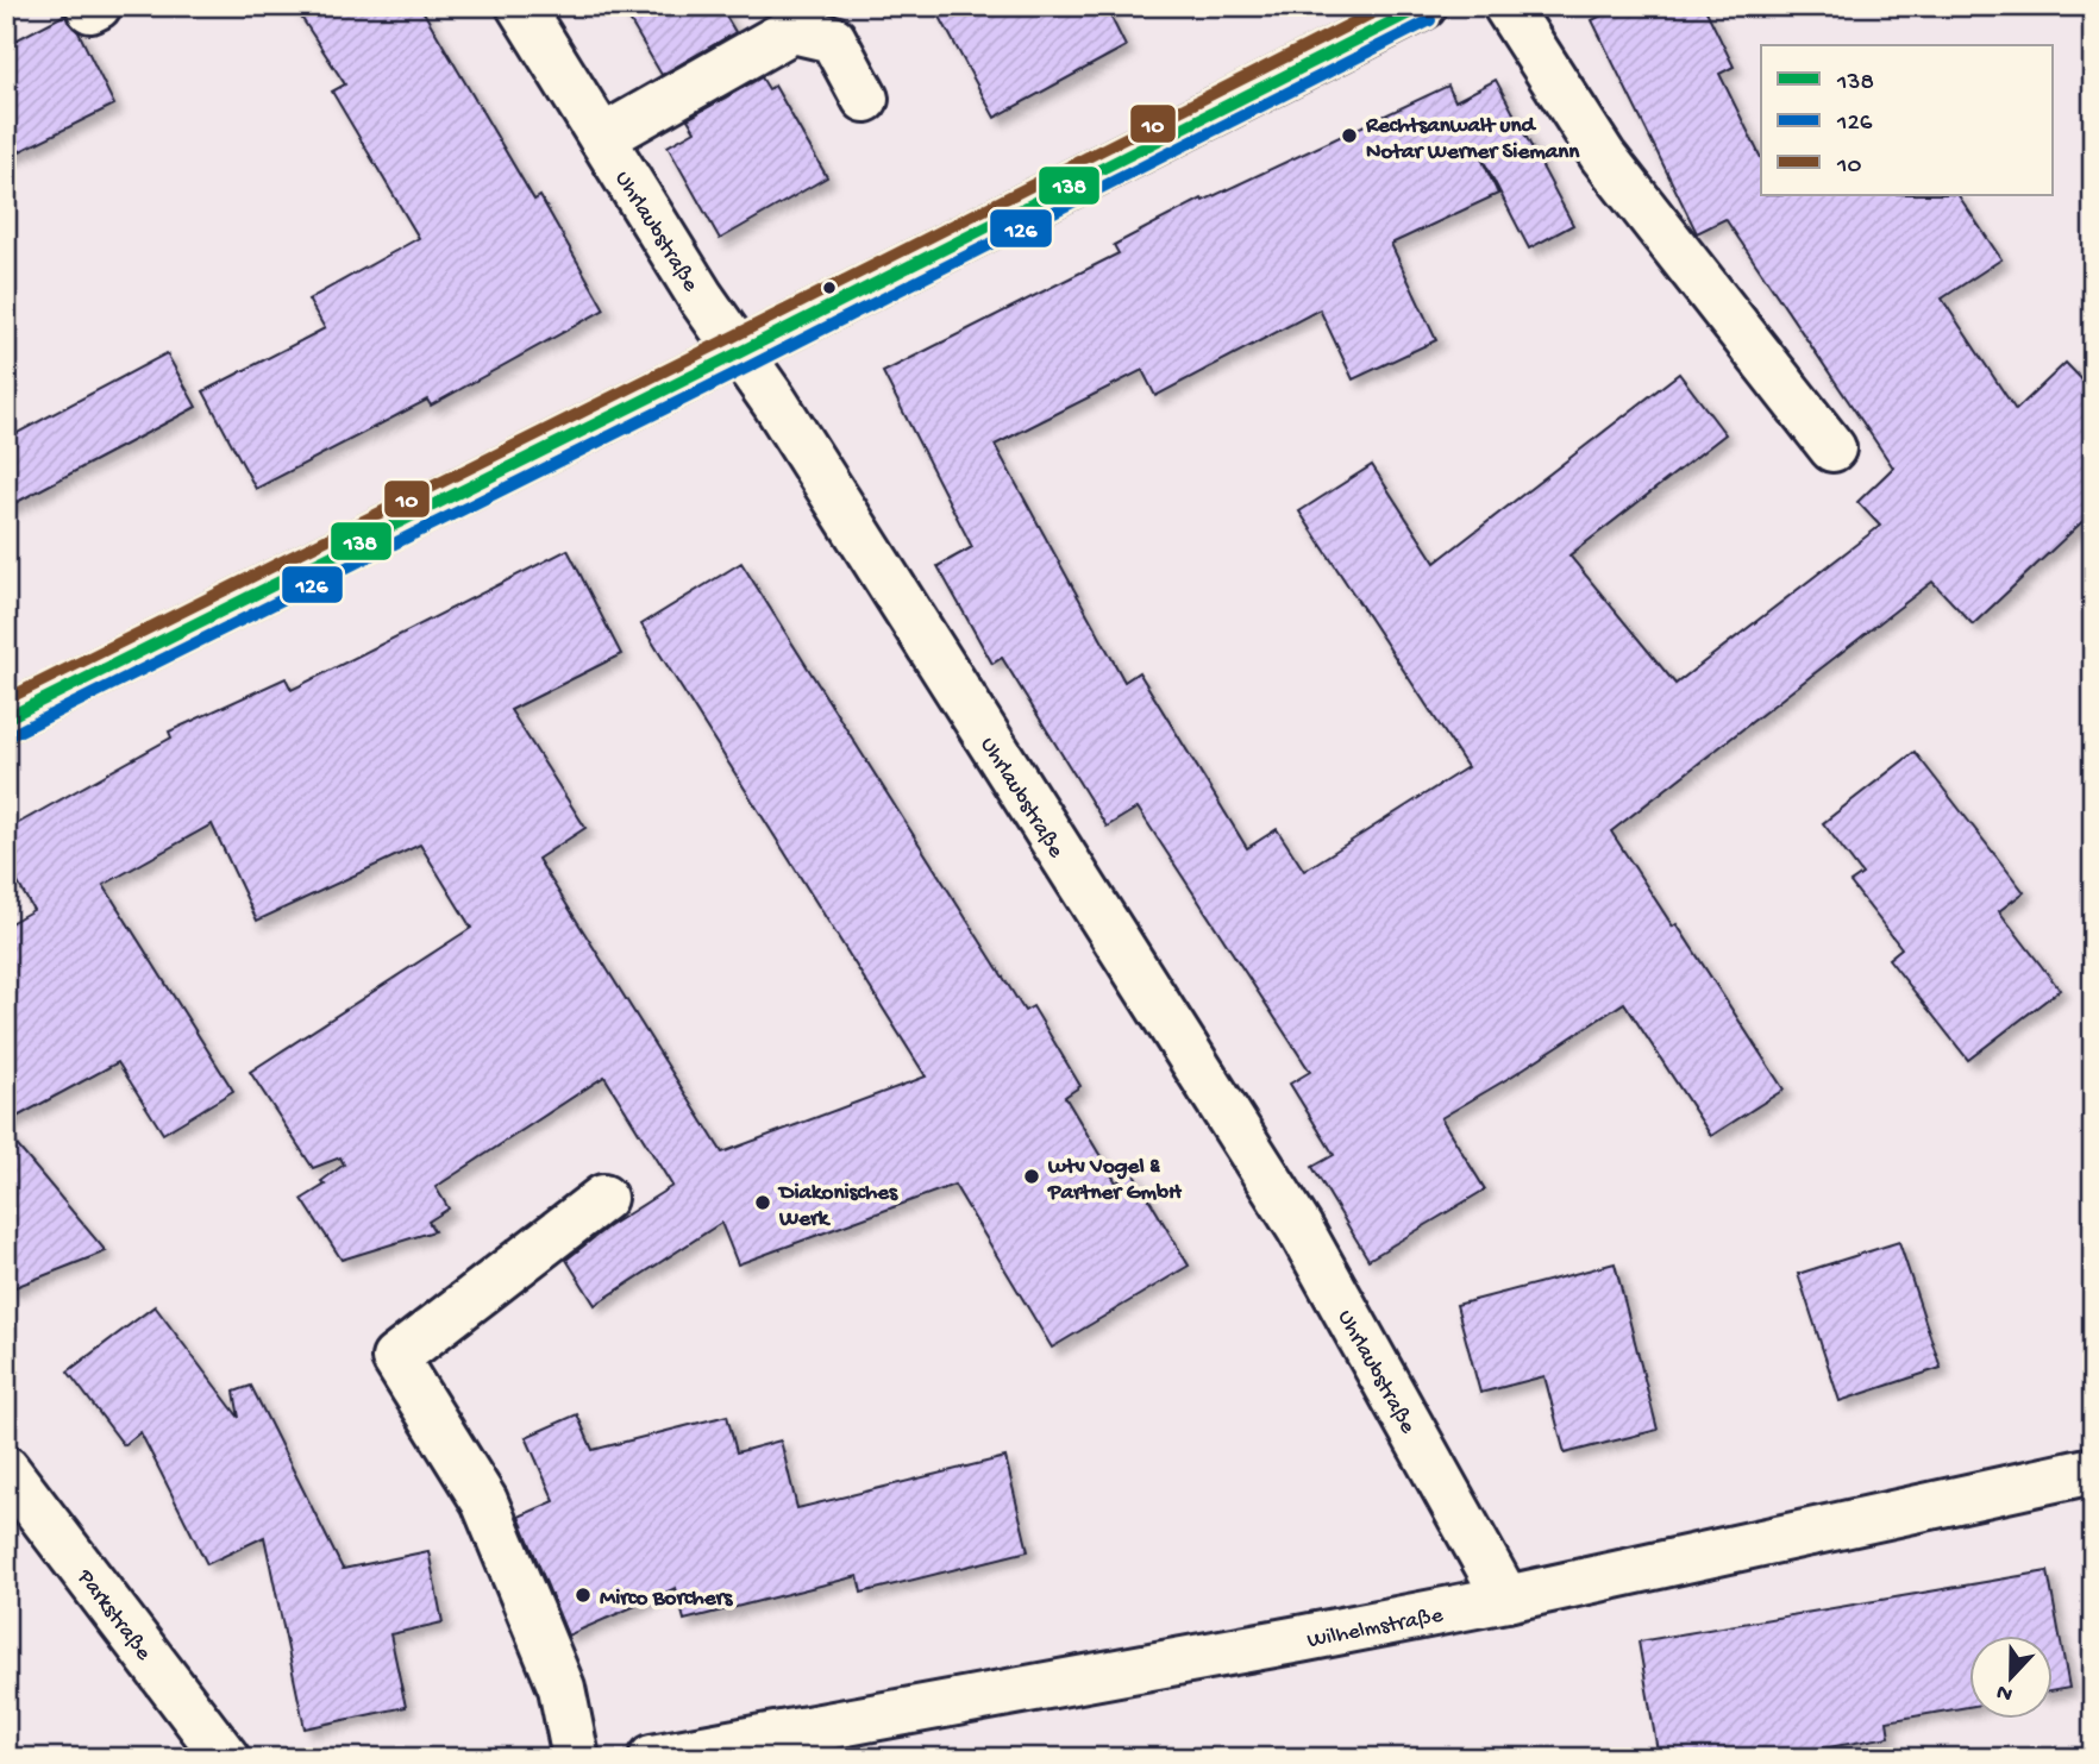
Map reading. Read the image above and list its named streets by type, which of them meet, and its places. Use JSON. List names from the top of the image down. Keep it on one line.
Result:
{"streets":{"street":["Uhrlaubstraße","Parkstraße","Wilhelmstraße"]},"crossings":[["Uhrlaubstraße","Wilhelmstraße"]],"places":["Rechtsanwalt und Notar Werner Siemann","wtv Vogel & Partner GmbH","Diakonisches Werk","Mirco Borchers"],"lines":["transit line 138","transit line 10","transit line 126"],"legend":["138","126","10"],"north":"bottom"}
